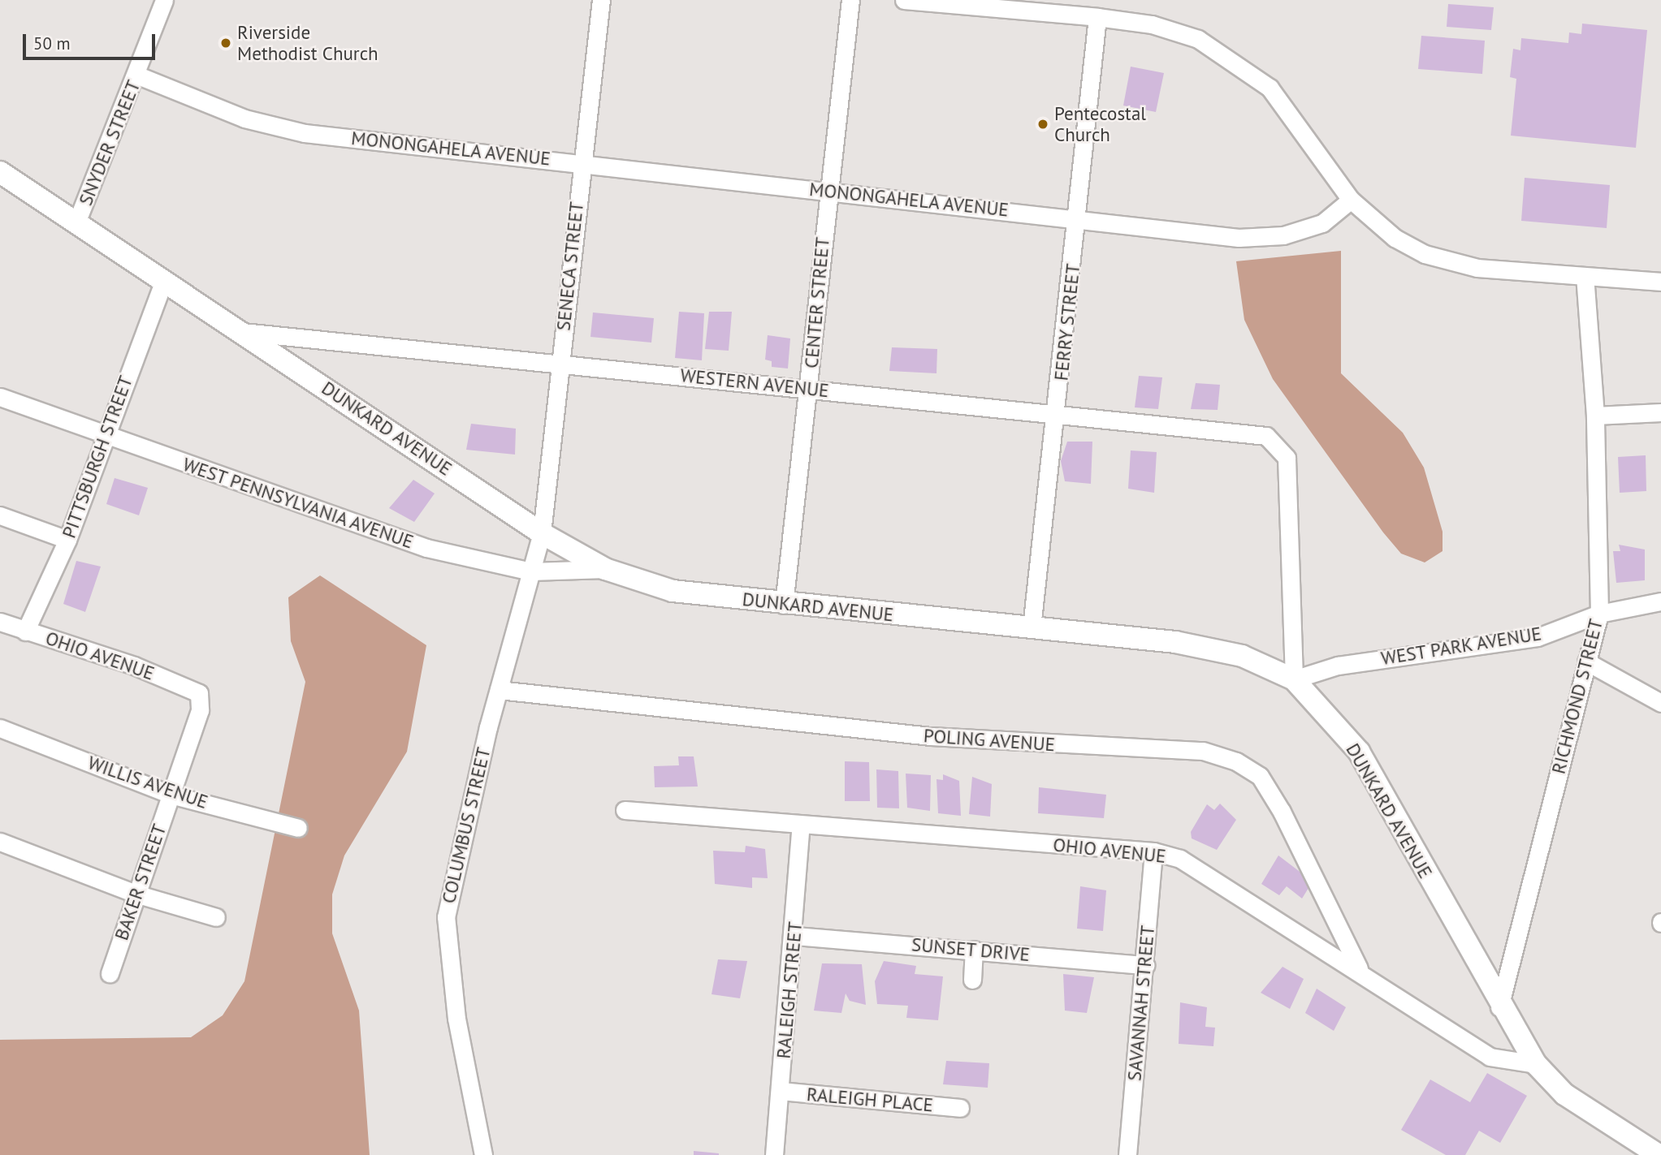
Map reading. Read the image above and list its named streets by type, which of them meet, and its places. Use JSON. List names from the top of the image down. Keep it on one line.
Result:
{"streets":{"main road":["DUNKARD AVENUE"],"street":["SNYDER STREET","MONONGAHELA AVENUE","SENECA STREET","CENTER STREET","FERRY STREET","WESTERN AVENUE","PITTSBURGH STREET","WEST PENNSYLVANIA AVENUE","WEST PARK AVENUE","OHIO AVENUE","RICHMOND STREET","POLING AVENUE","WILLIS AVENUE","COLUMBUS STREET","BAKER STREET","SUNSET DRIVE","RALEIGH STREET","SAVANNAH STREET","RALEIGH PLACE"]},"crossings":[["SNYDER STREET","MONONGAHELA AVENUE"],["SNYDER STREET","DUNKARD AVENUE"],["MONONGAHELA AVENUE","SENECA STREET"],["MONONGAHELA AVENUE","CENTER STREET"],["MONONGAHELA AVENUE","FERRY STREET"],["SENECA STREET","WESTERN AVENUE"],["SENECA STREET","DUNKARD AVENUE"],["SENECA STREET","COLUMBUS STREET"],["CENTER STREET","WESTERN AVENUE"],["CENTER STREET","DUNKARD AVENUE"],["FERRY STREET","WESTERN AVENUE"],["FERRY STREET","DUNKARD AVENUE"],["WESTERN AVENUE","DUNKARD AVENUE"],["WESTERN AVENUE","WEST PARK AVENUE"],["DUNKARD AVENUE","PITTSBURGH STREET"],["DUNKARD AVENUE","WEST PENNSYLVANIA AVENUE"],["DUNKARD AVENUE","WEST PARK AVENUE"],["DUNKARD AVENUE","OHIO AVENUE"],["DUNKARD AVENUE","RICHMOND STREET"],["DUNKARD AVENUE","COLUMBUS STREET"],["PITTSBURGH STREET","WEST PENNSYLVANIA AVENUE"],["PITTSBURGH STREET","OHIO AVENUE"],["WEST PENNSYLVANIA AVENUE","COLUMBUS STREET"],["WEST PARK AVENUE","RICHMOND STREET"],["OHIO AVENUE","POLING AVENUE"],["OHIO AVENUE","BAKER STREET"],["OHIO AVENUE","RALEIGH STREET"],["OHIO AVENUE","SAVANNAH STREET"],["POLING AVENUE","COLUMBUS STREET"],["WILLIS AVENUE","BAKER STREET"],["SUNSET DRIVE","RALEIGH STREET"],["SUNSET DRIVE","SAVANNAH STREET"],["RALEIGH STREET","RALEIGH PLACE"]],"places":["Riverside Methodist Church","Pentecostal Church"],"scale_bar":"50 m"}
